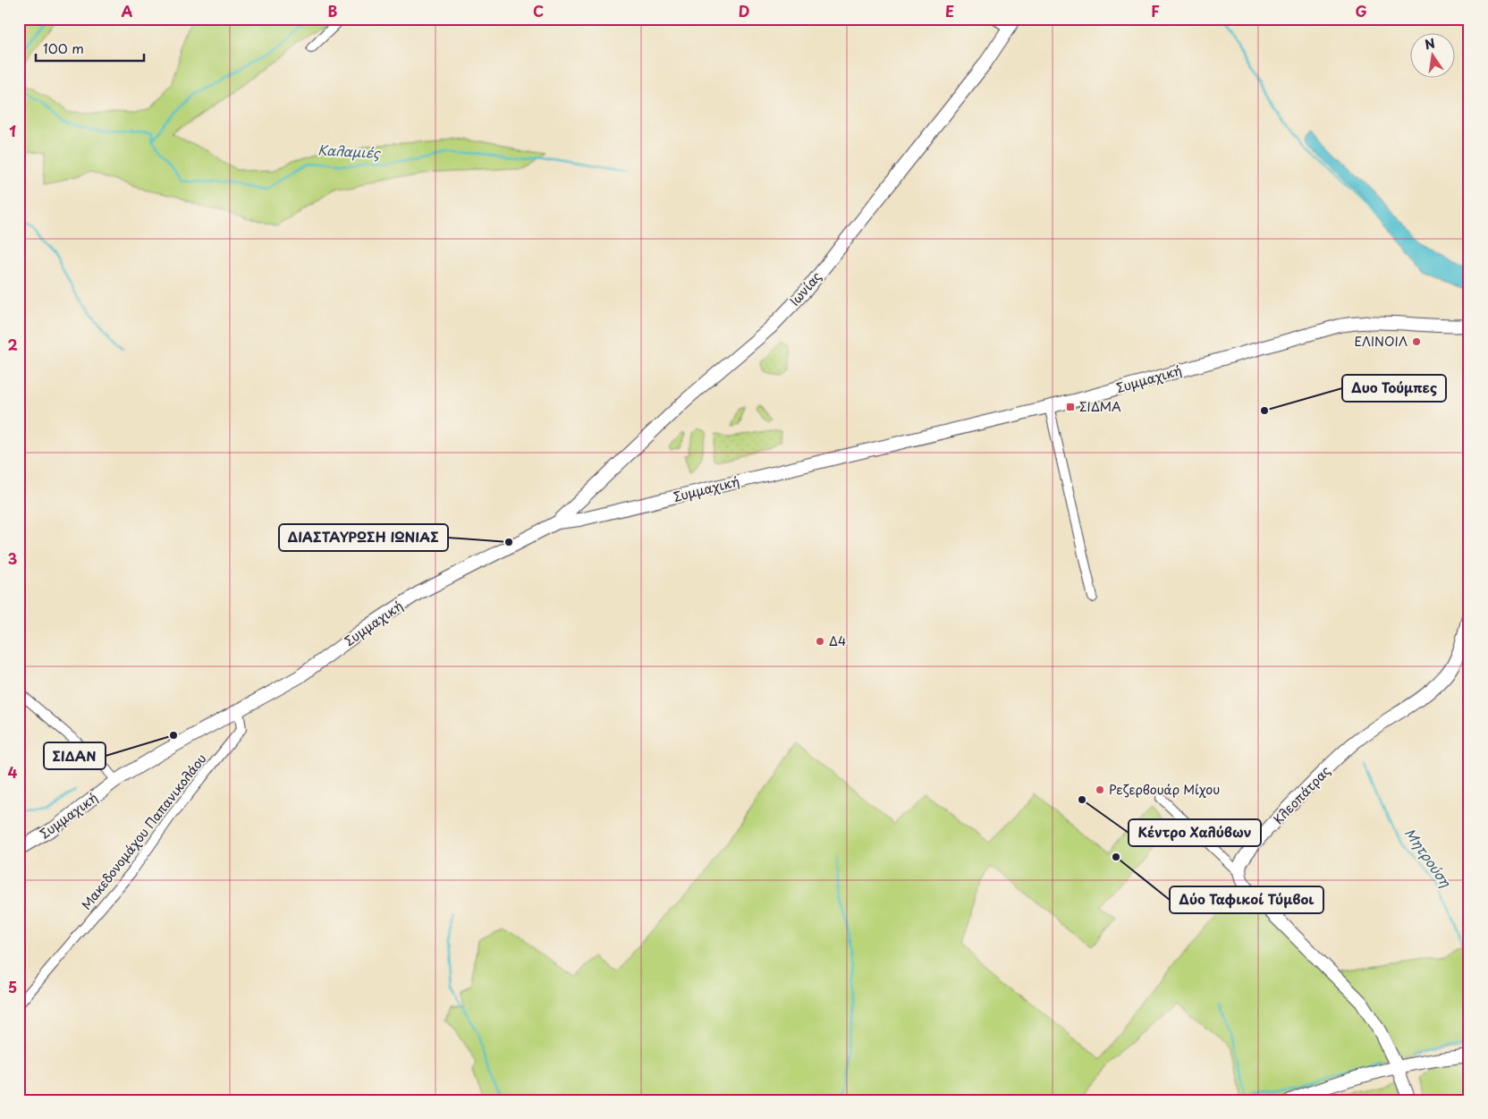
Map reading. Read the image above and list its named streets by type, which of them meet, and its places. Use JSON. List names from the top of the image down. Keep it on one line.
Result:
{"streets":{"street":["Ιωνίας","Συμμαχική","Κλεοπάτρας","Μακεδονομάχου Παπανικολάου"]},"crossings":[["Ιωνίας","Συμμαχική"],["Συμμαχική","Μακεδονομάχου Παπανικολάου"]],"water":["Καλαμιές","Μητρούση"],"places":{"other":["ΕΛΙΝΟΙΛ","Δυο Τούμπες","ΔΙΑΣΤΑΥΡΩΣΗ ΙΩΝΙΑΣ","Δ4","ΣΙΔΑΝ","Ρεζερβουάρ Μίχου","Κέντρο Χαλύβων","Δύο Ταφικοί Τύμβοι"],"transit":["ΣΙΔΜΑ"]},"scale_bar":"100 m","north":"top","grid":{"columns":["A","B","C","D","E","F","G"],"rows":["1","2","3","4","5"]}}
